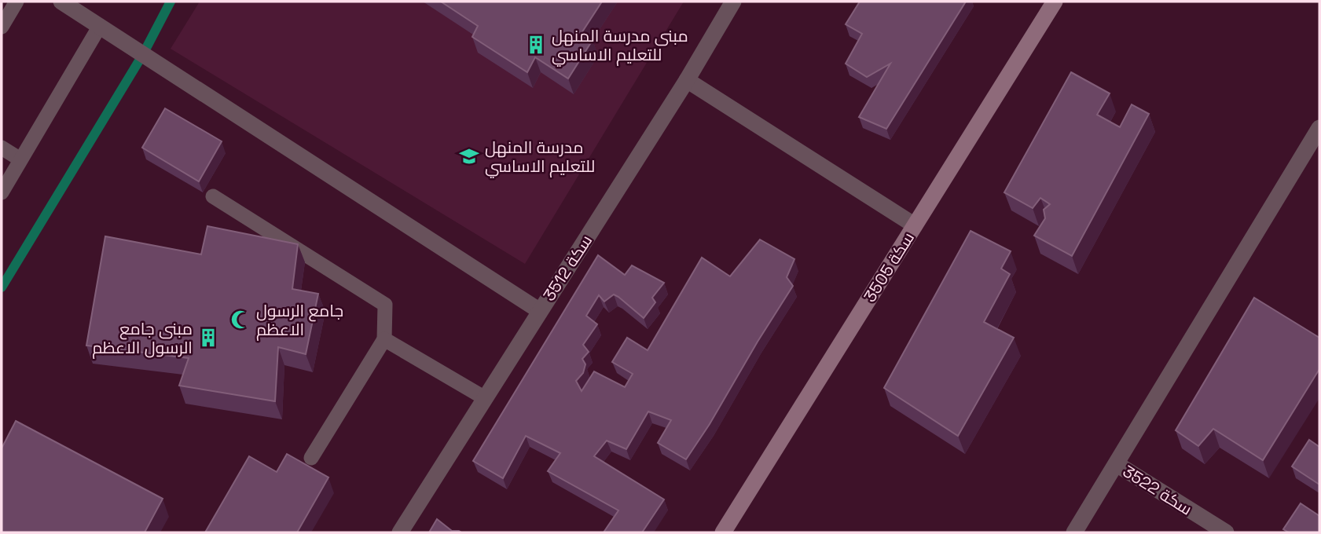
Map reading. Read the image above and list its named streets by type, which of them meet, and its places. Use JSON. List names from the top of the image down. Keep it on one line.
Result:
{"streets":{"street":["سكة 3505","سكة 3512","سكة 3522"]},"places":{"building":["مبنى مدرسة المنهل للتعليم الاساسي","مبنى جامع الرسول الاعظم"],"school or university":["مدرسة المنهل للتعليم الاساسي"],"mosque":["جامع الرسول الاعظم"]}}
